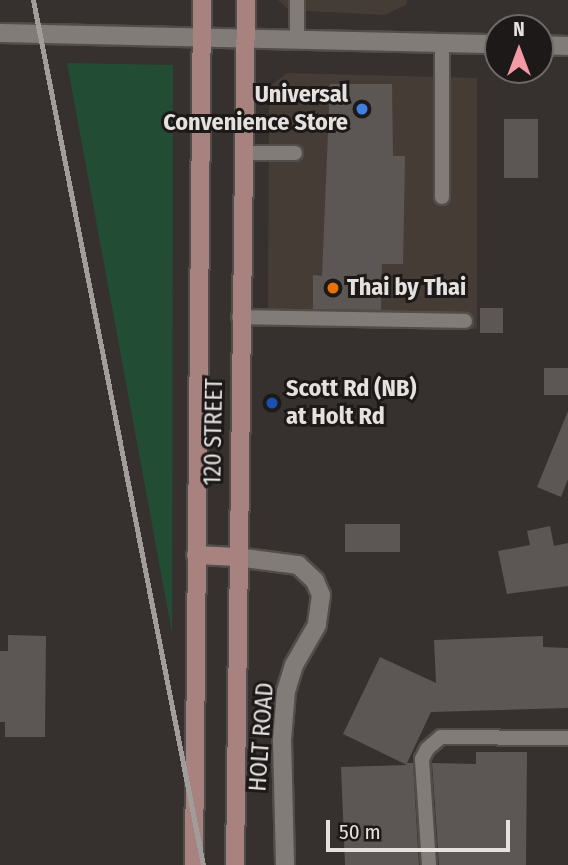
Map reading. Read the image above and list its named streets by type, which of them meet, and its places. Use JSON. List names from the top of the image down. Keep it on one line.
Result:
{"streets":{"main road":["120 STREET"],"street":["HOLT ROAD"]},"crossings":[["120 STREET","HOLT ROAD"]],"places":["Universal Convenience Store","Thai by Thai","Scott Rd (NB) at Holt Rd"],"scale_bar":"50 m","north":"top"}
